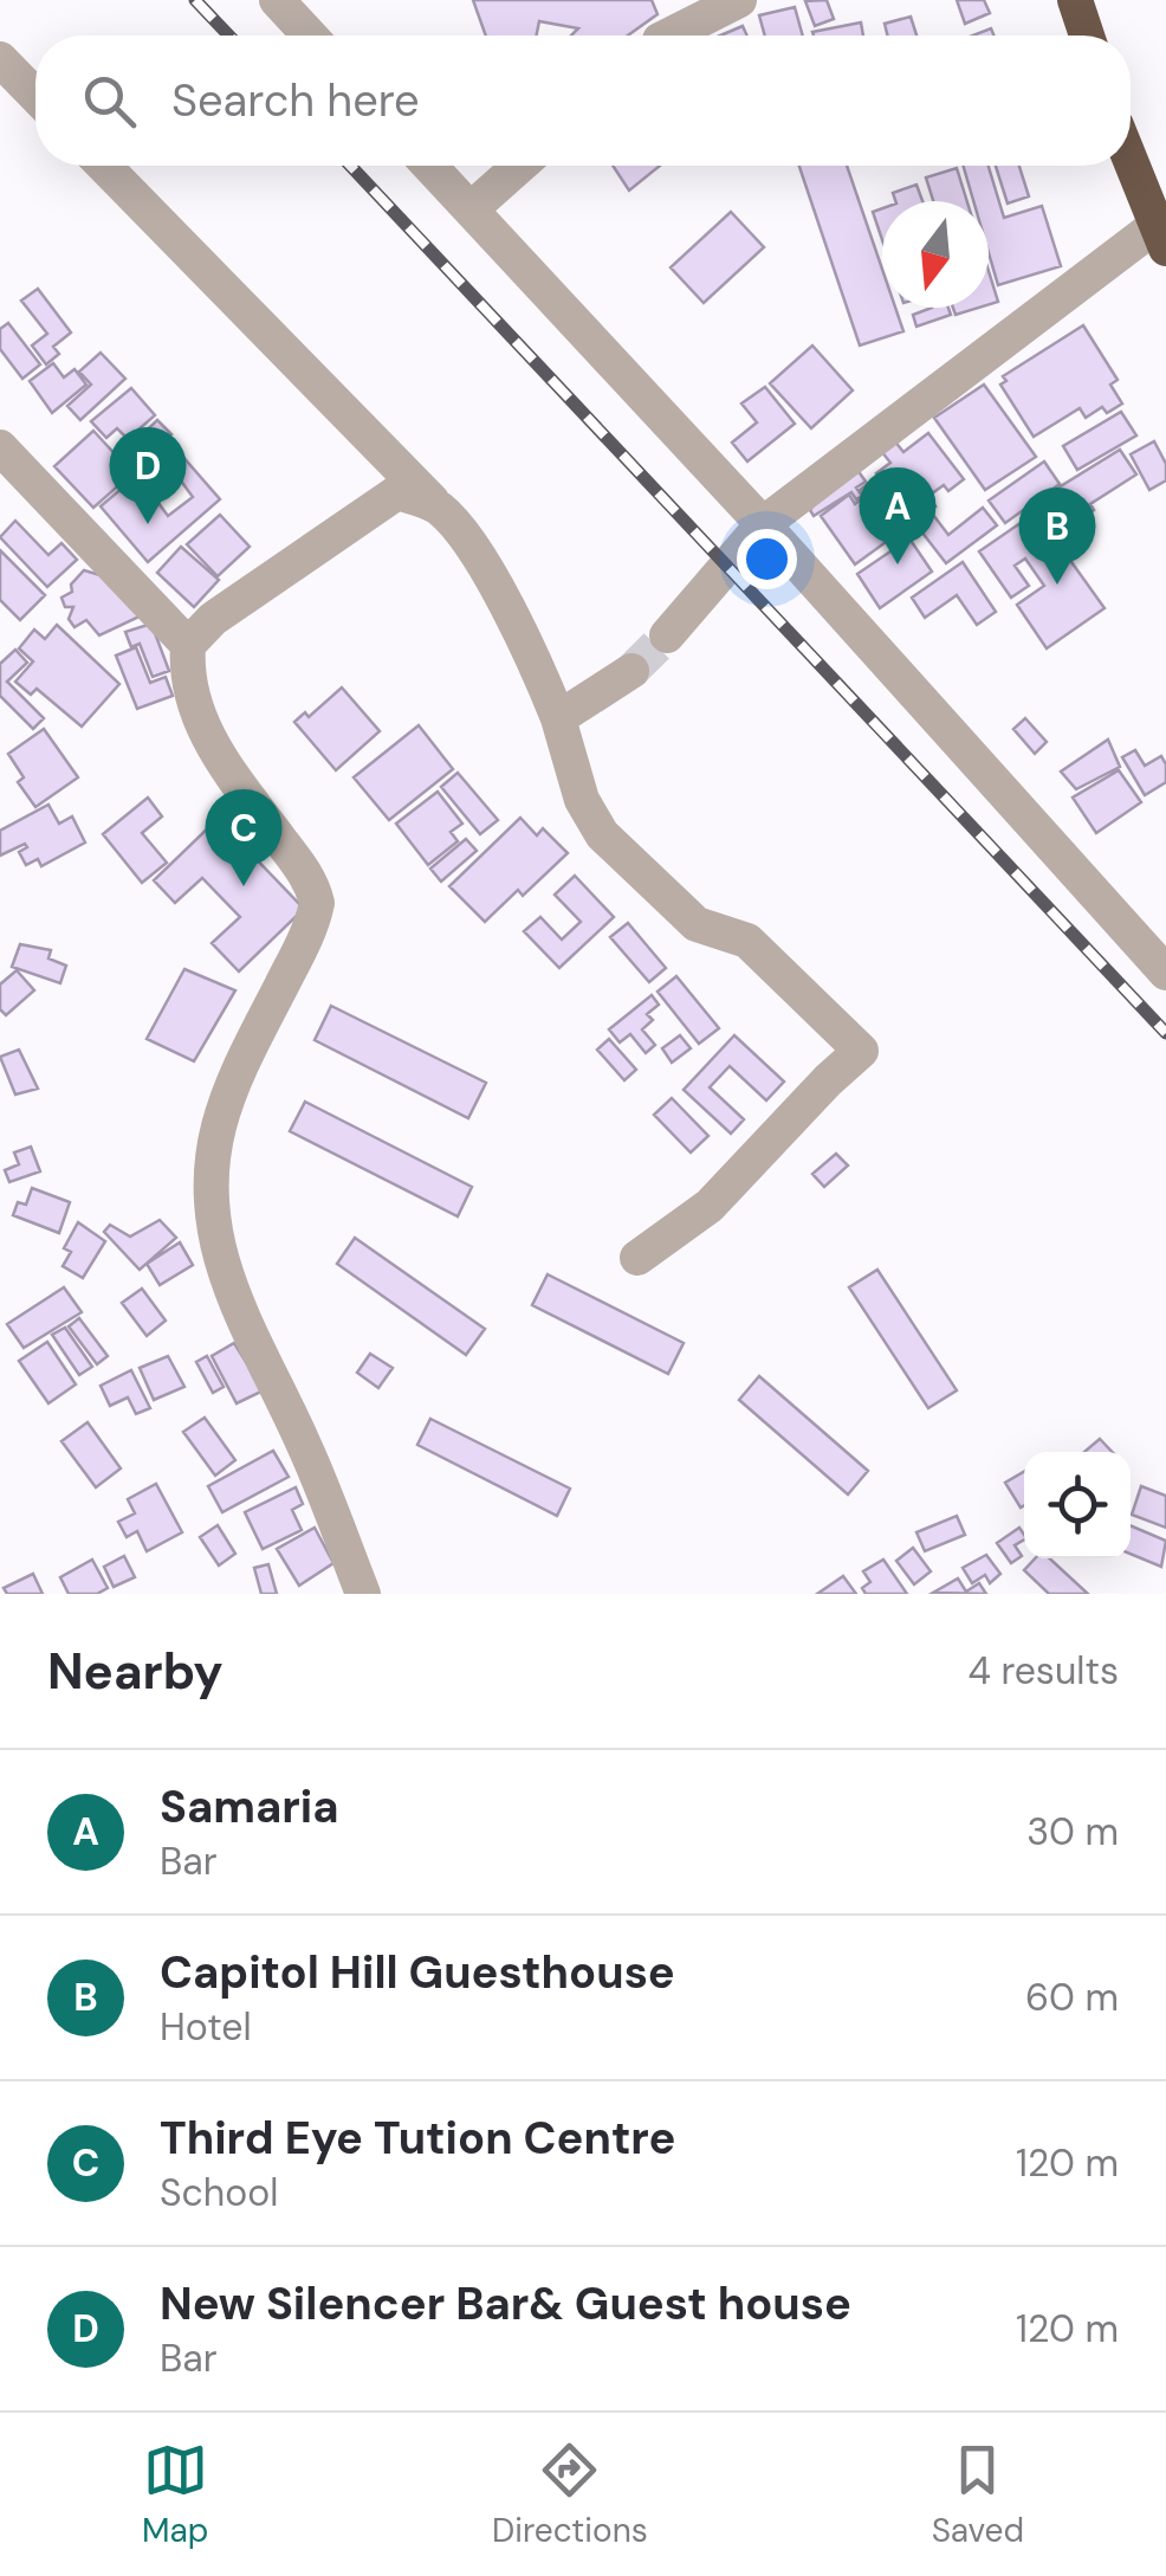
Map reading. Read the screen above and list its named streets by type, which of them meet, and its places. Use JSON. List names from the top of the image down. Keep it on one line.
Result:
{"north":"bottom","page":{"search":"Search here","pins":["D","A","B","C"],"heading":["Nearby","4 results"],"list":[{"mark":"A","name":"Samaria","note":"Bar","value":"30 m"},{"mark":"B","name":"Capitol Hill Guesthouse","note":"Hotel","value":"60 m"},{"mark":"C","name":"Third Eye Tution Centre","note":"School","value":"120 m"},{"mark":"D","name":"New Silencer Bar& Guest house","note":"Bar","value":"120 m"}],"nav":["Map","Directions","Saved"]}}
